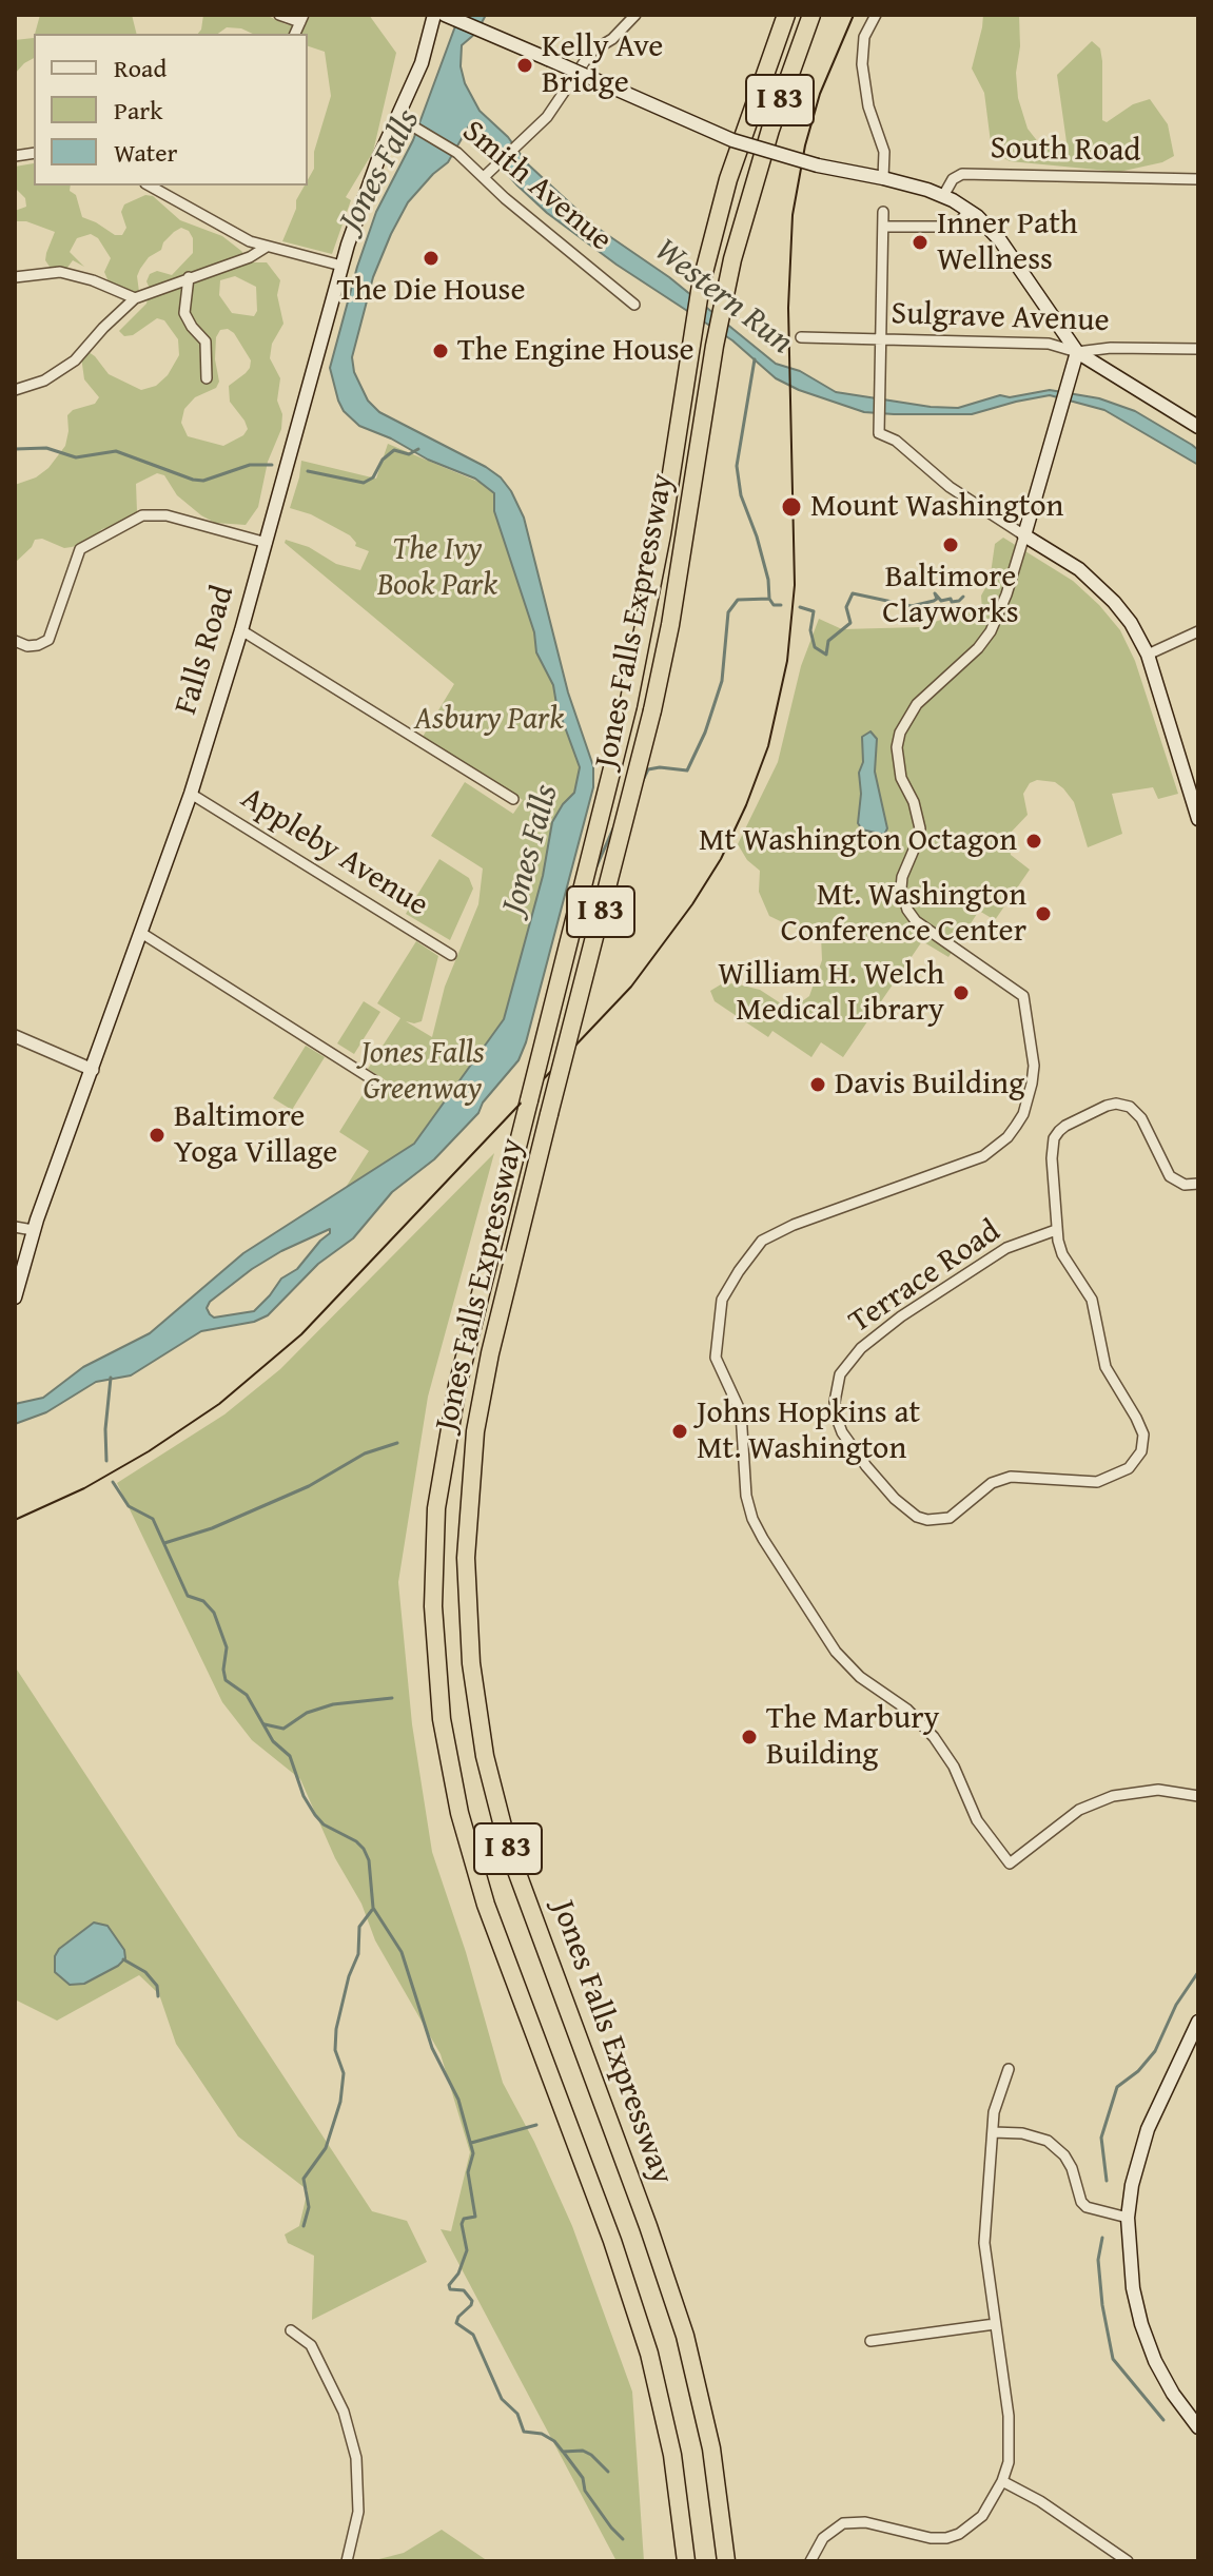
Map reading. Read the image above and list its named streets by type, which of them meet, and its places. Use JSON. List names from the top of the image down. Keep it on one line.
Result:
{"streets":{"highway":["I 83","Jones Falls Expressway"],"main road":["Falls Road"],"street":["South Road","Smith Avenue","Sulgrave Avenue","Appleby Avenue","Terrace Road"]},"crossings":[["Smith Avenue","Falls Road"],["Falls Road","Appleby Avenue"]],"water":["Jones Falls","Western Run"],"parks":["The Ivy Book Park","Asbury Park","Jones Falls Greenway"],"places":["Kelly Ave Bridge","Inner Path Wellness","The Die House","The Engine House","Mount Washington","Baltimore Clayworks","Mt Washington Octagon","Mt. Washington Conference Center","William H. Welch Medical Library","Davis Building","Baltimore Yoga Village","Johns Hopkins at Mt. Washington","The Marbury Building"],"legend":["Road","Park","Water"]}
